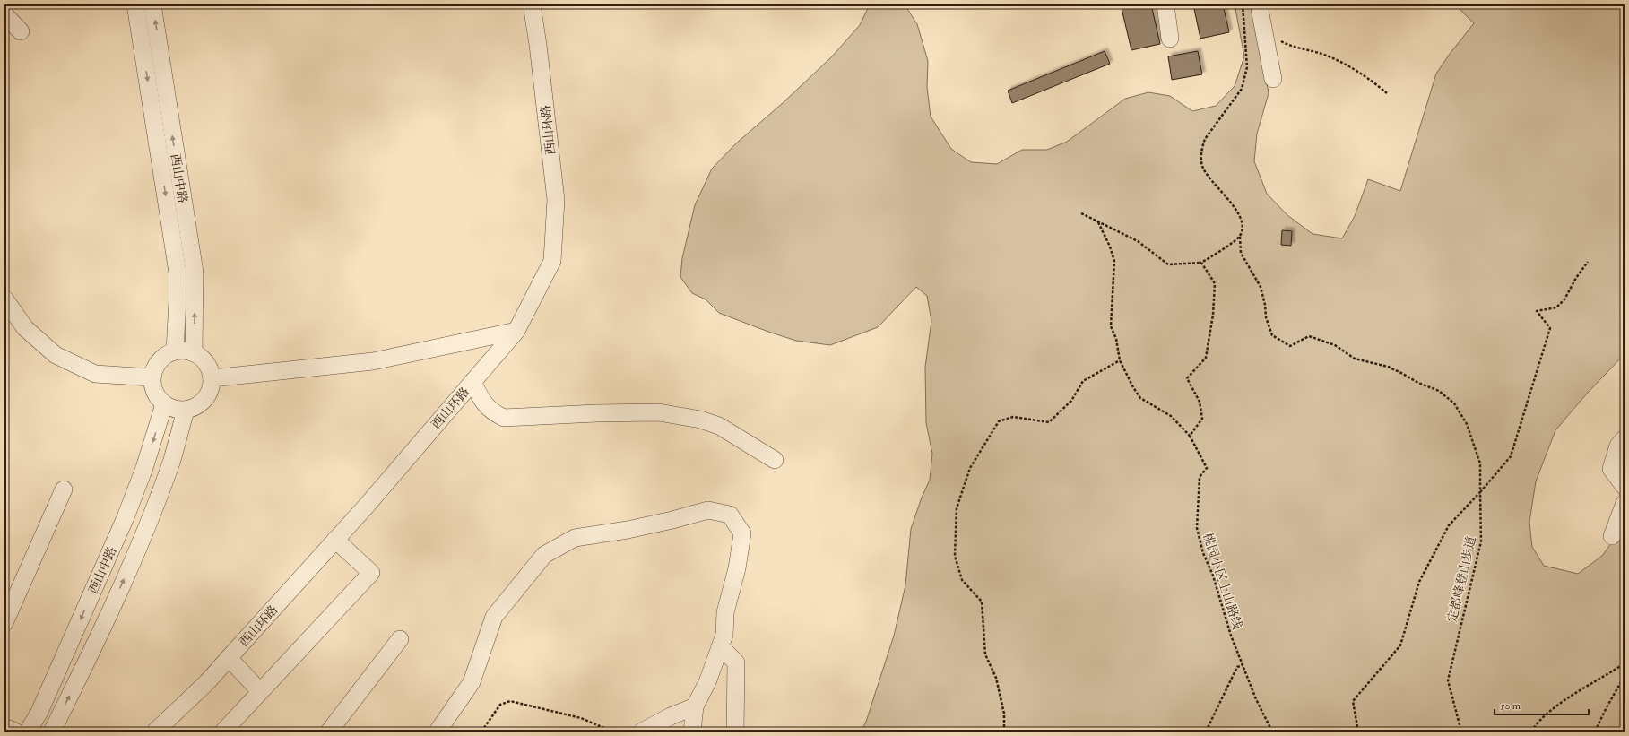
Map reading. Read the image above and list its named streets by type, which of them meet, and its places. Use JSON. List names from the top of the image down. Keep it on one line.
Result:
{"streets":{"street":["西山环路","西山中路"],"path":["定都峰登山步道","桃园小区上山路线"]},"scale_bar":"50 m"}
